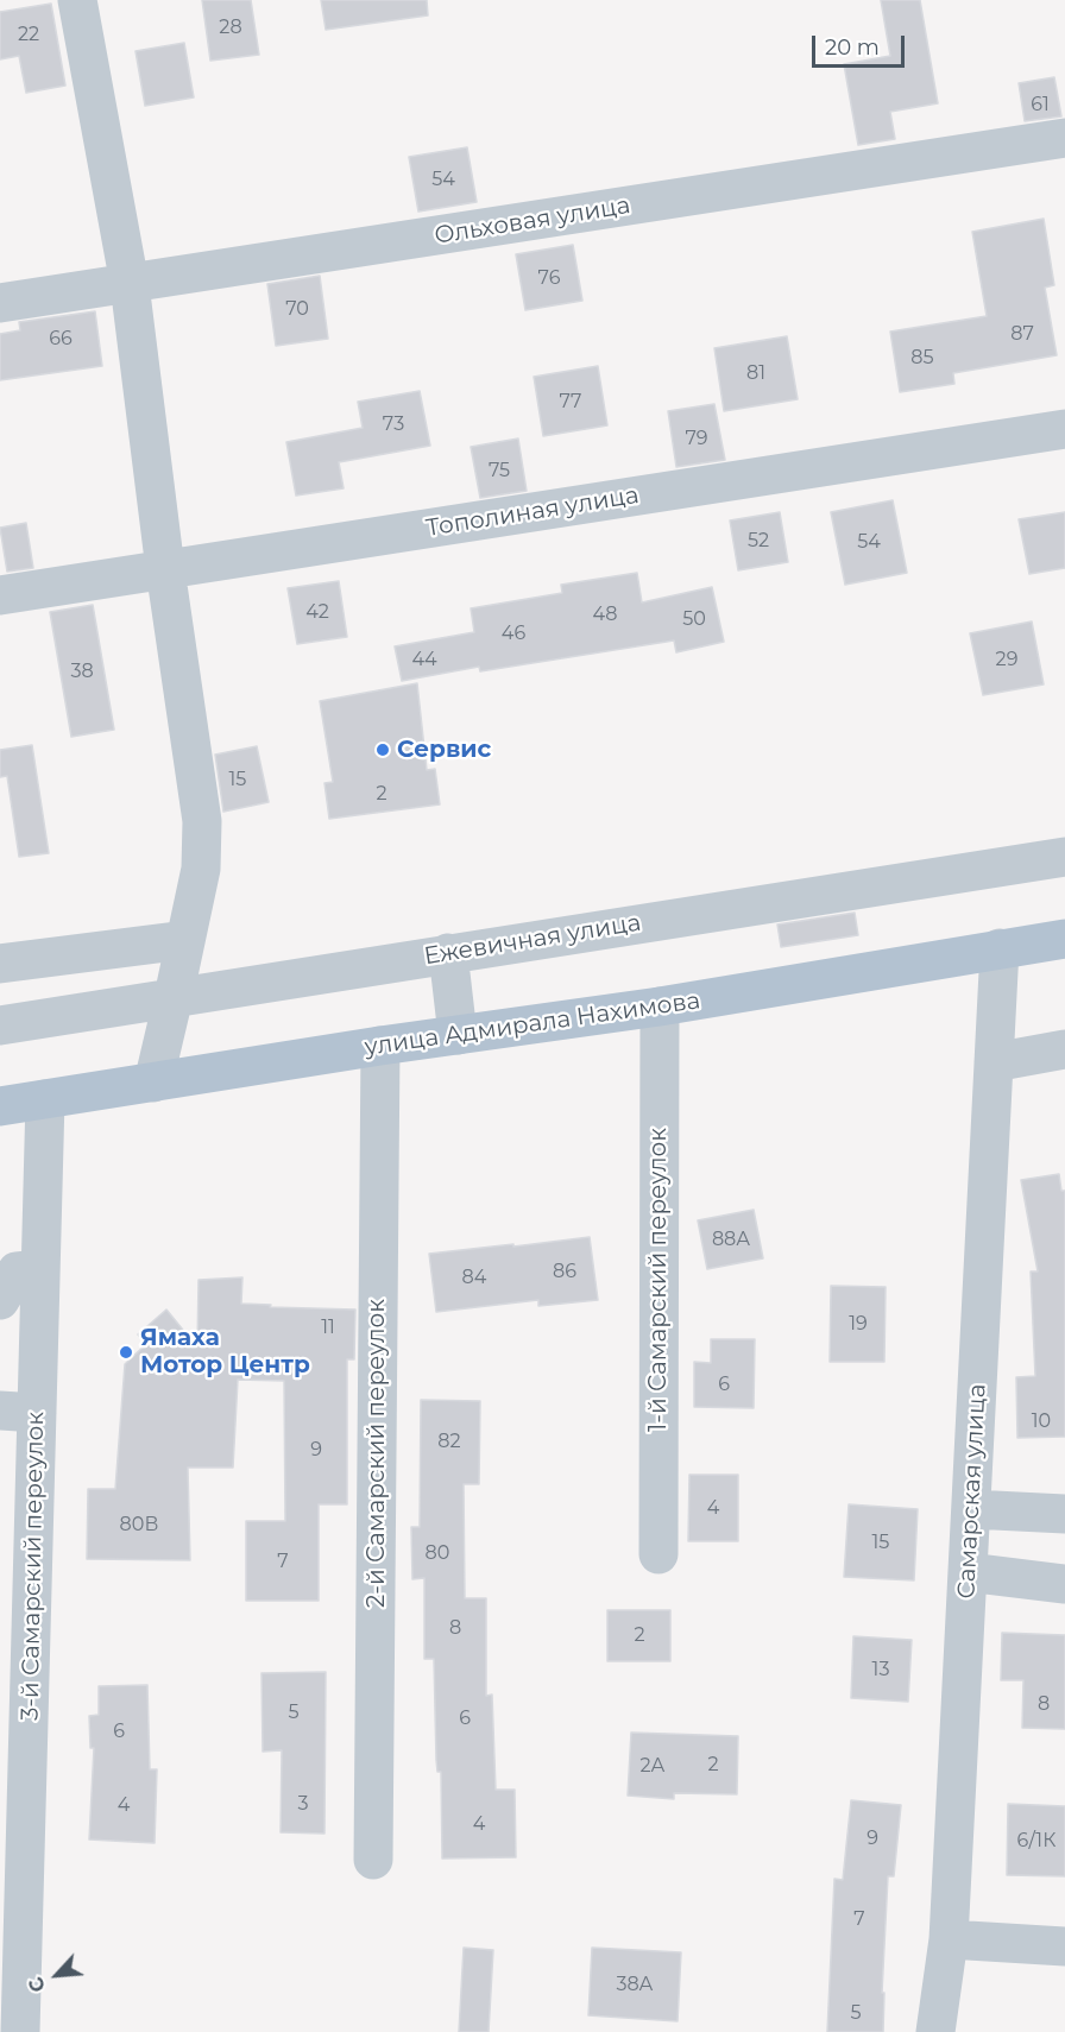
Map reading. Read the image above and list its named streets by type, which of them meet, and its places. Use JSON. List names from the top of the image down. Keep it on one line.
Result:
{"streets":{"main road":["улица Адмирала Нахимова"],"street":["Ольховая улица","Тополиная улица","Ежевичная улица","1-й Самарский переулок","2-й Самарский переулок","Самарская улица","3-й Самарский переулок"]},"crossings":[["улица Адмирала Нахимова","1-й Самарский переулок"],["улица Адмирала Нахимова","2-й Самарский переулок"],["улица Адмирала Нахимова","Самарская улица"],["улица Адмирала Нахимова","3-й Самарский переулок"]],"places":["Сервис","Ямаха Мотор Центр"],"house_numbers":["28","22","61","54","76","70","87","66","85","81","77","73","79","75","52","54","42","48","50","46","44","29","38","15","2","88А","86","84","19","11","6","10","82","9","4","80В","15","80","7","8","2","13","8","5","6","6","2","2А","3","4","4","9","6/1К","7","38А","5"],"scale_bar":"20 m","north":"bottom left"}
